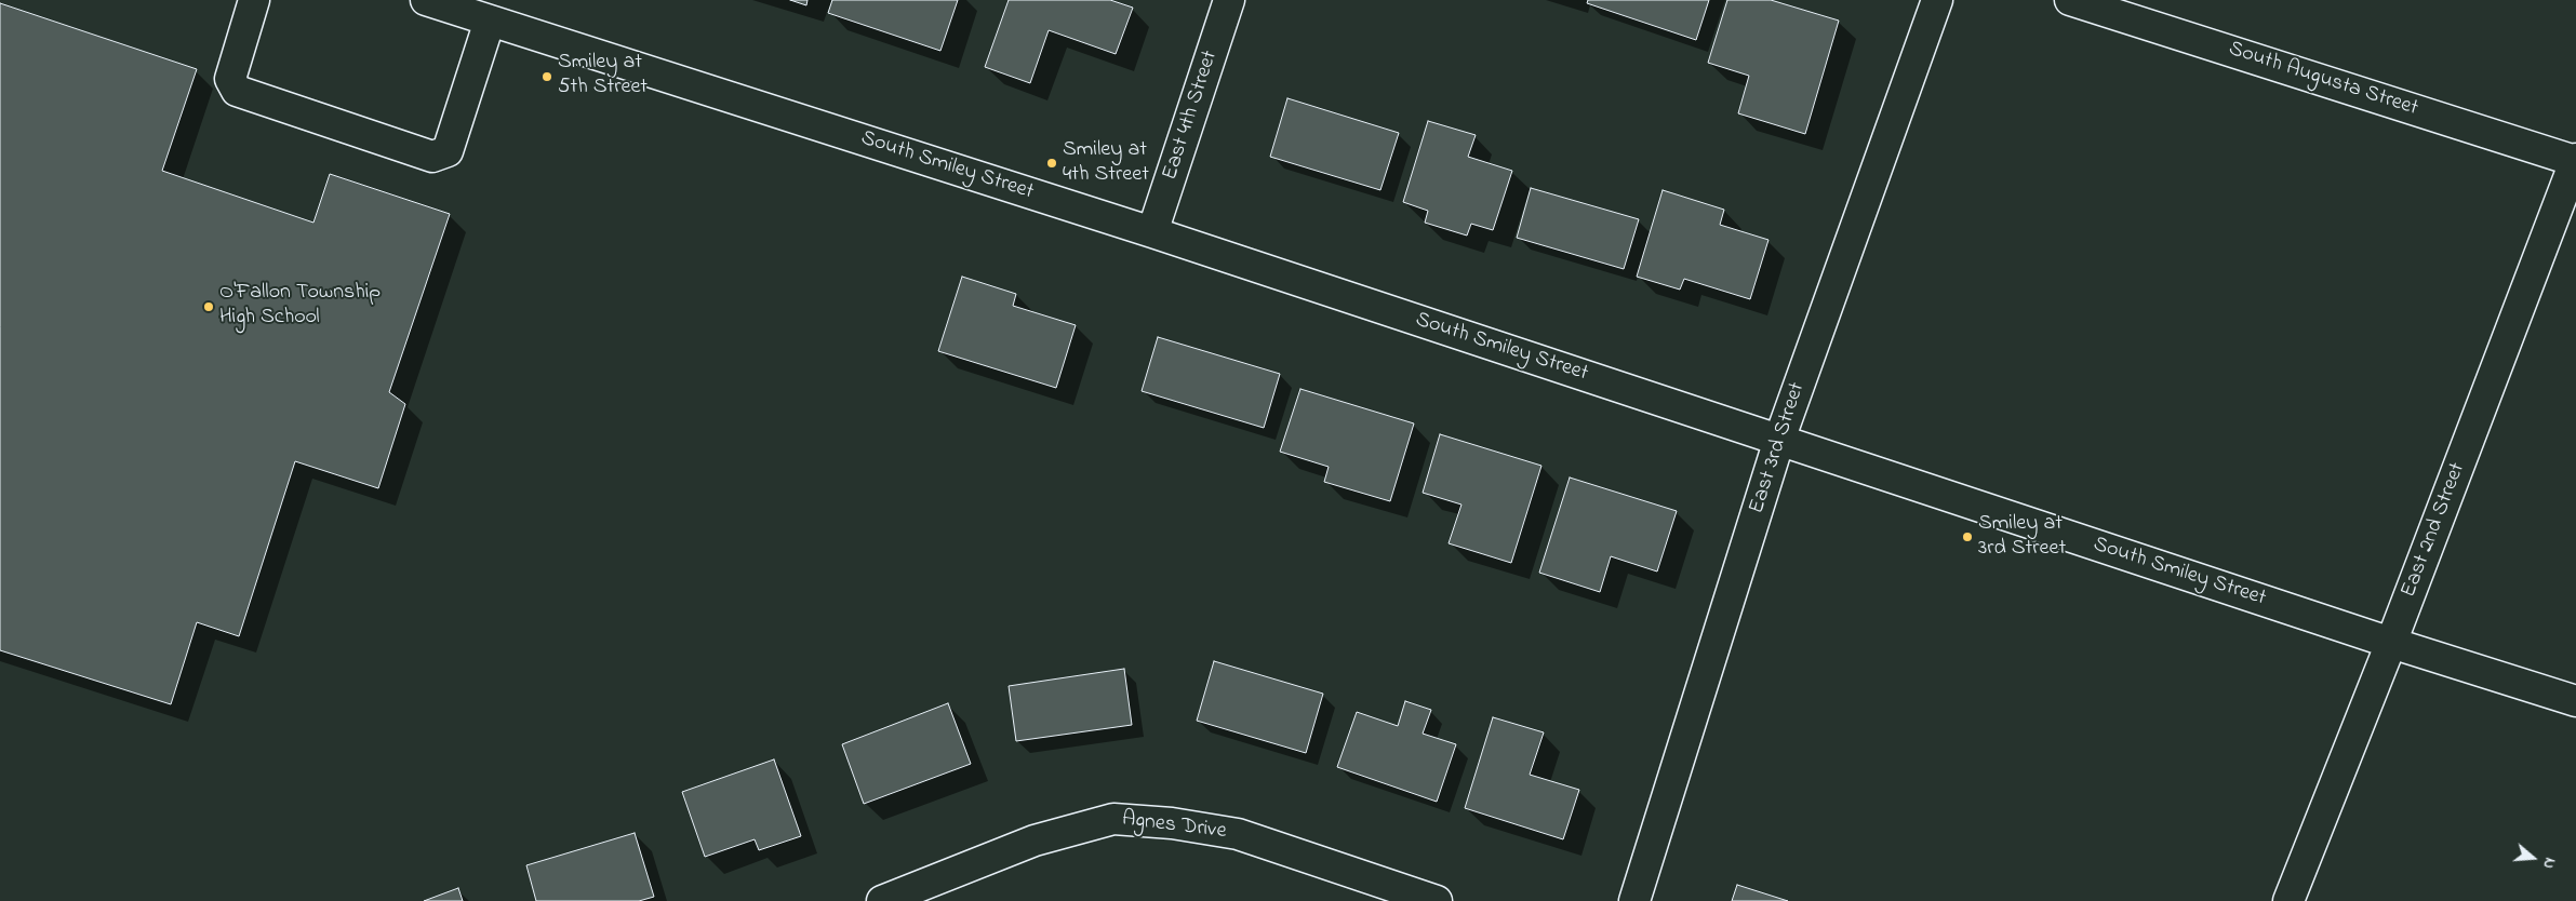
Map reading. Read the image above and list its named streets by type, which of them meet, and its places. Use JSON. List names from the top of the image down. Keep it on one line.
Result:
{"streets":{"street":["South Augusta Street","East 4th Street","South Smiley Street","East 3rd Street","East 2nd Street","Agnes Drive"]},"crossings":[["South Augusta Street","East 2nd Street"],["East 4th Street","South Smiley Street"],["South Smiley Street","East 3rd Street"],["South Smiley Street","East 2nd Street"]],"places":["Smiley at 5th Street","Smiley at 4th Street","O'Fallon Township High School","Smiley at 3rd Street"],"north":"right"}
